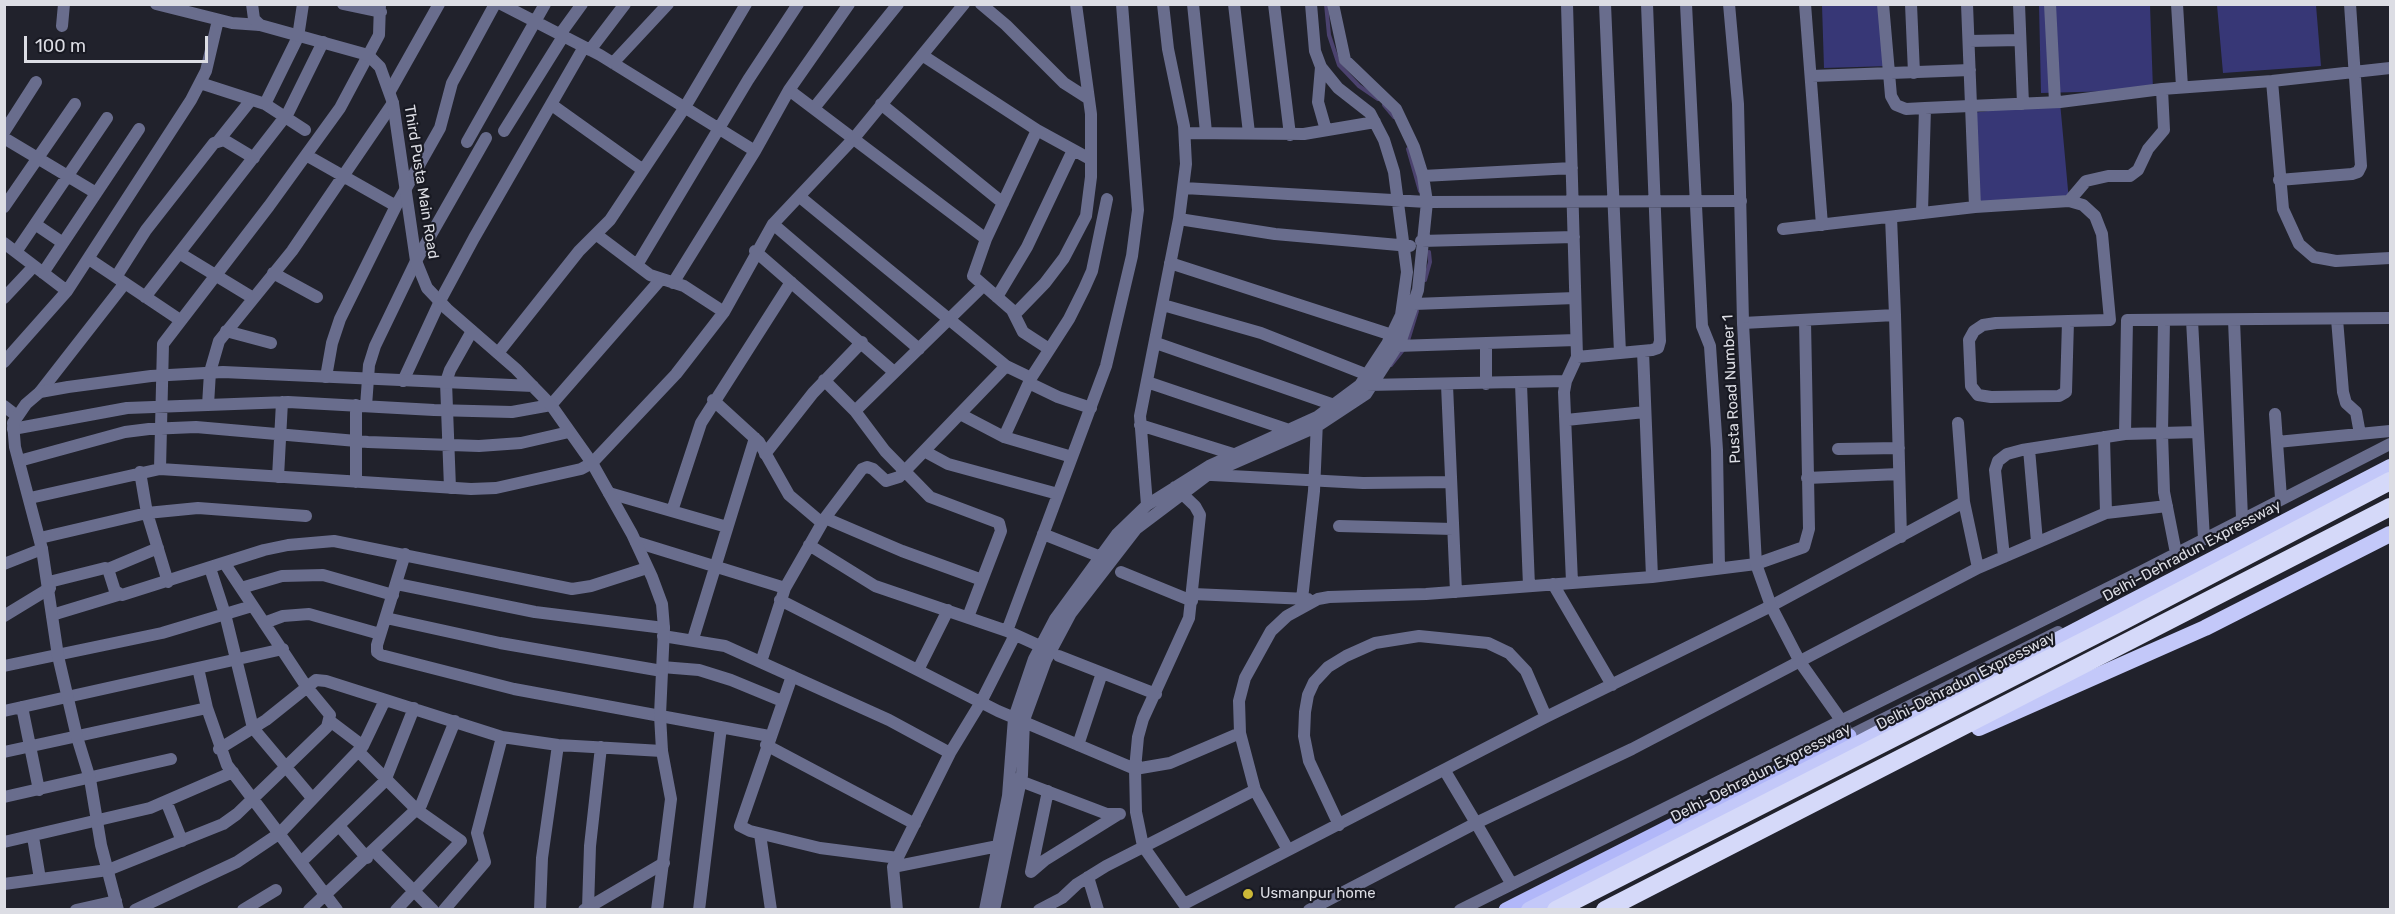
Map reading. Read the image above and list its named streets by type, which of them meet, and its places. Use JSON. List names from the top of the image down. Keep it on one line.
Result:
{"streets":{"highway":["Delhi–Dehradun Expressway","Delhi-Dehradun Expressway"],"street":["Third Pusta Main Road","Pusta Road Number 1"]},"crossings":[["Pusta Road Number 1","Delhi–Dehradun Expressway"]],"places":["Usmanpur home"],"scale_bar":"100 m"}
